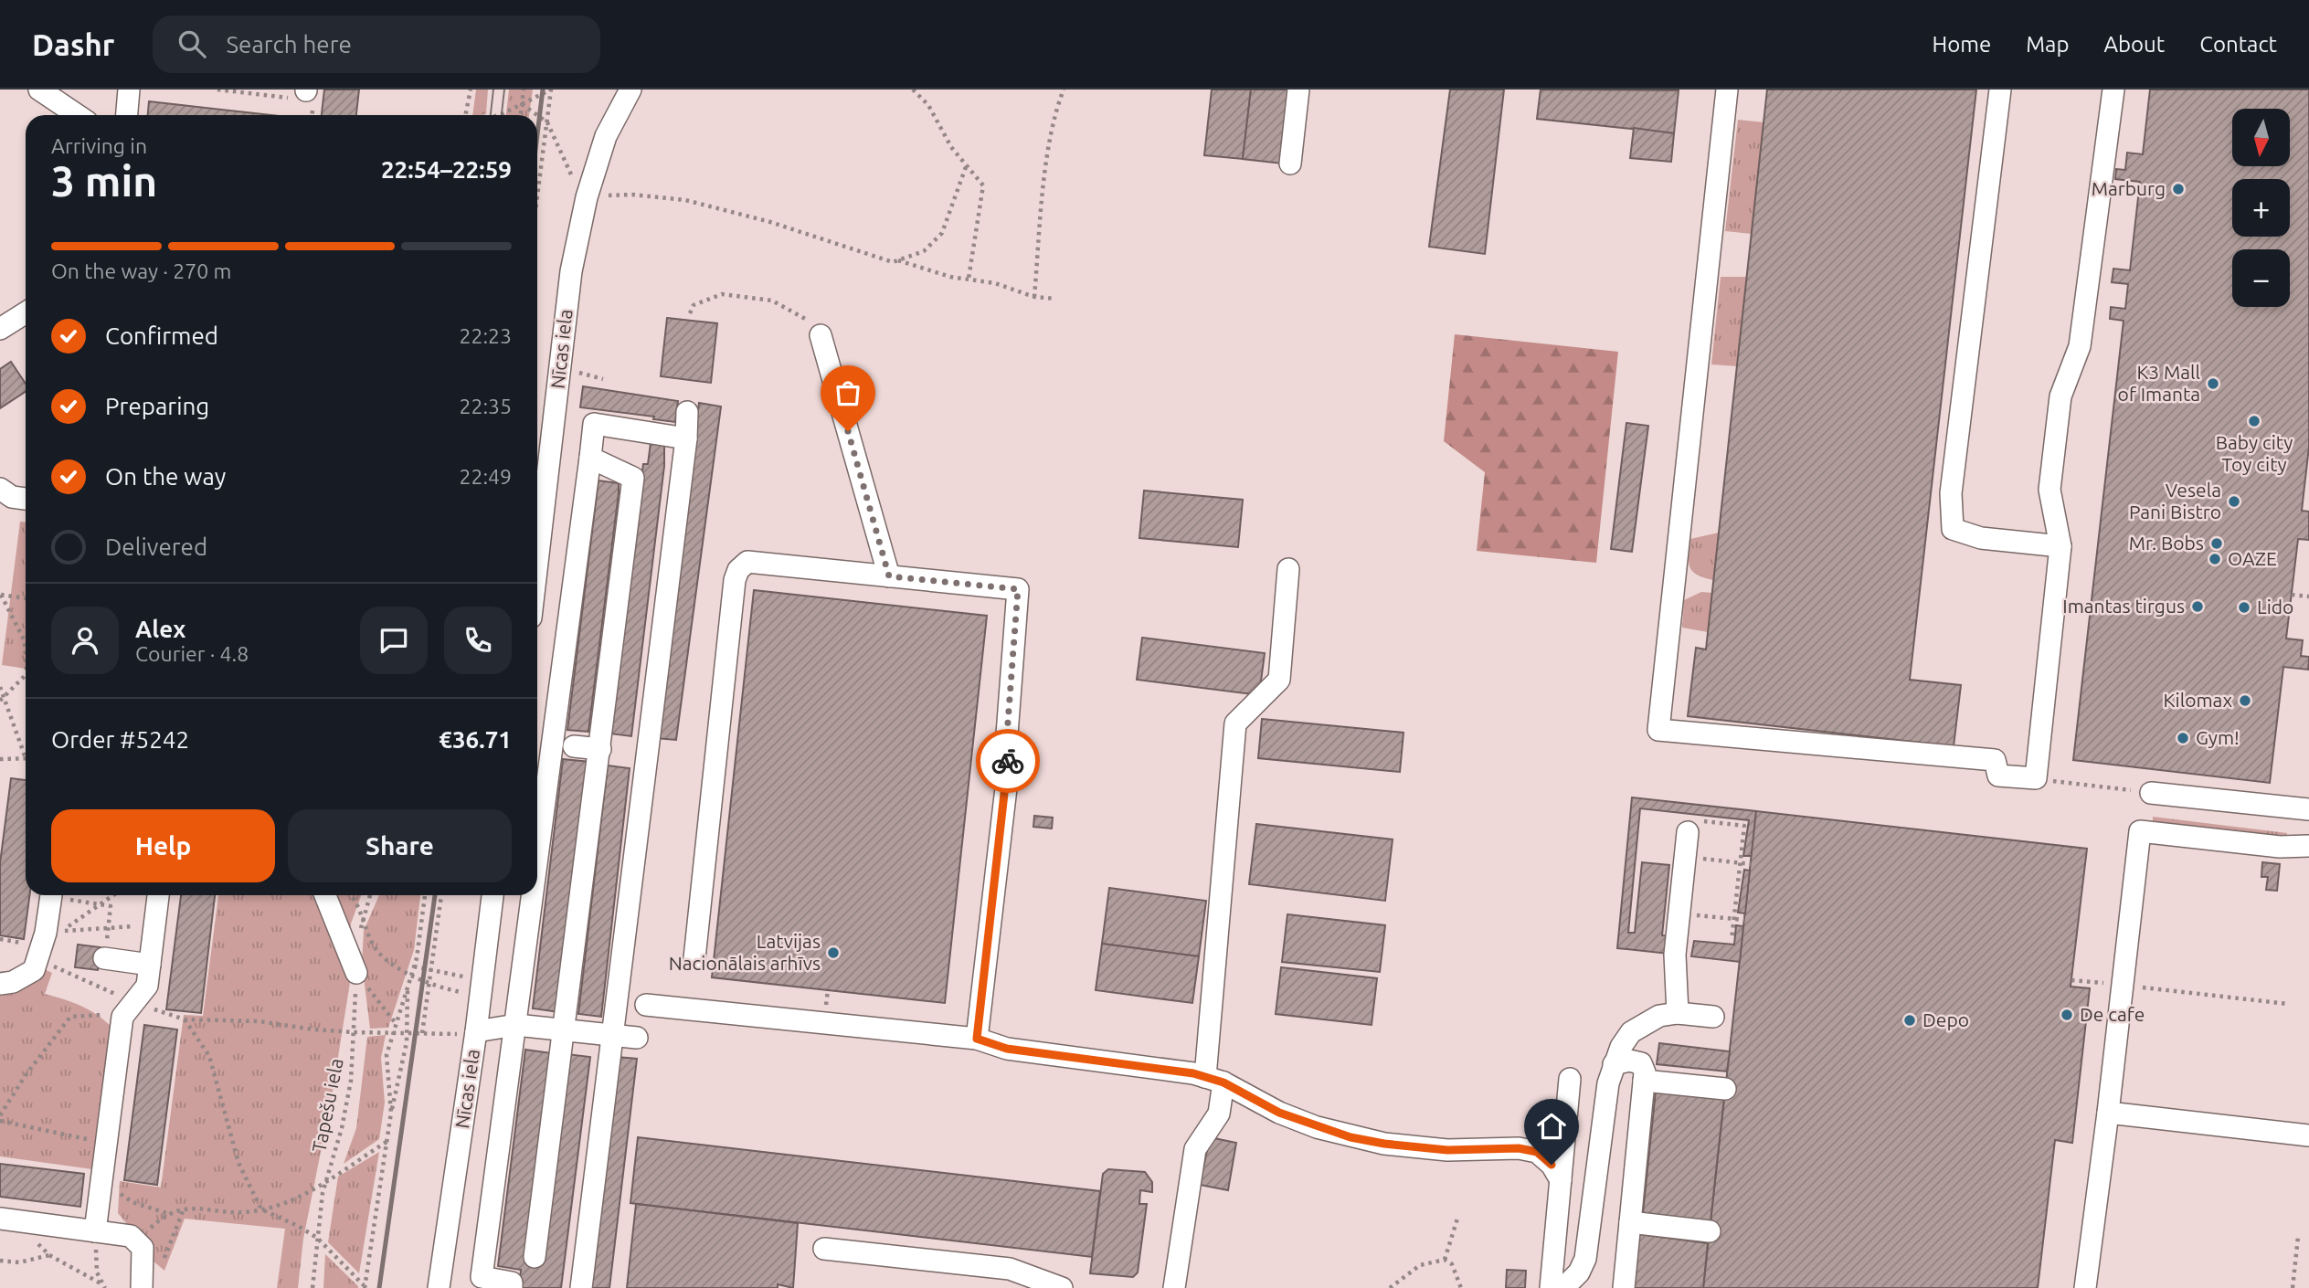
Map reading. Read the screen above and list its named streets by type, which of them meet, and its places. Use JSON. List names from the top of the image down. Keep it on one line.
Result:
{"streets":{"street":["Nīcas iela"],"path":["Tapešu iela"]},"places":["Marburg","K3 Mall of Imanta","Baby city Toy city","Vesela Pani Bistro","Mr. Bobs","OAZE","Imantas tirgus","Lido","Kilomax","Gym!","Latvijas Nacionālais arhīvs","De cafe","Depo"],"north":"bottom","page":{"header":"Dashr","search":"Search here","nav":["Home","Map","About","Contact"],"map_buttons":["+","−"],"heading":["3 min","Arriving in","22:54–22:59"],"panel":["Alex","Courier · 4.8","Order #5242","€36.71"],"bar":"On the way · 270 m","list":[["Confirmed","22:23"],["Preparing","22:35"],["On the way","22:49"],"Delivered"],"buttons":["Help","Share"]}}
